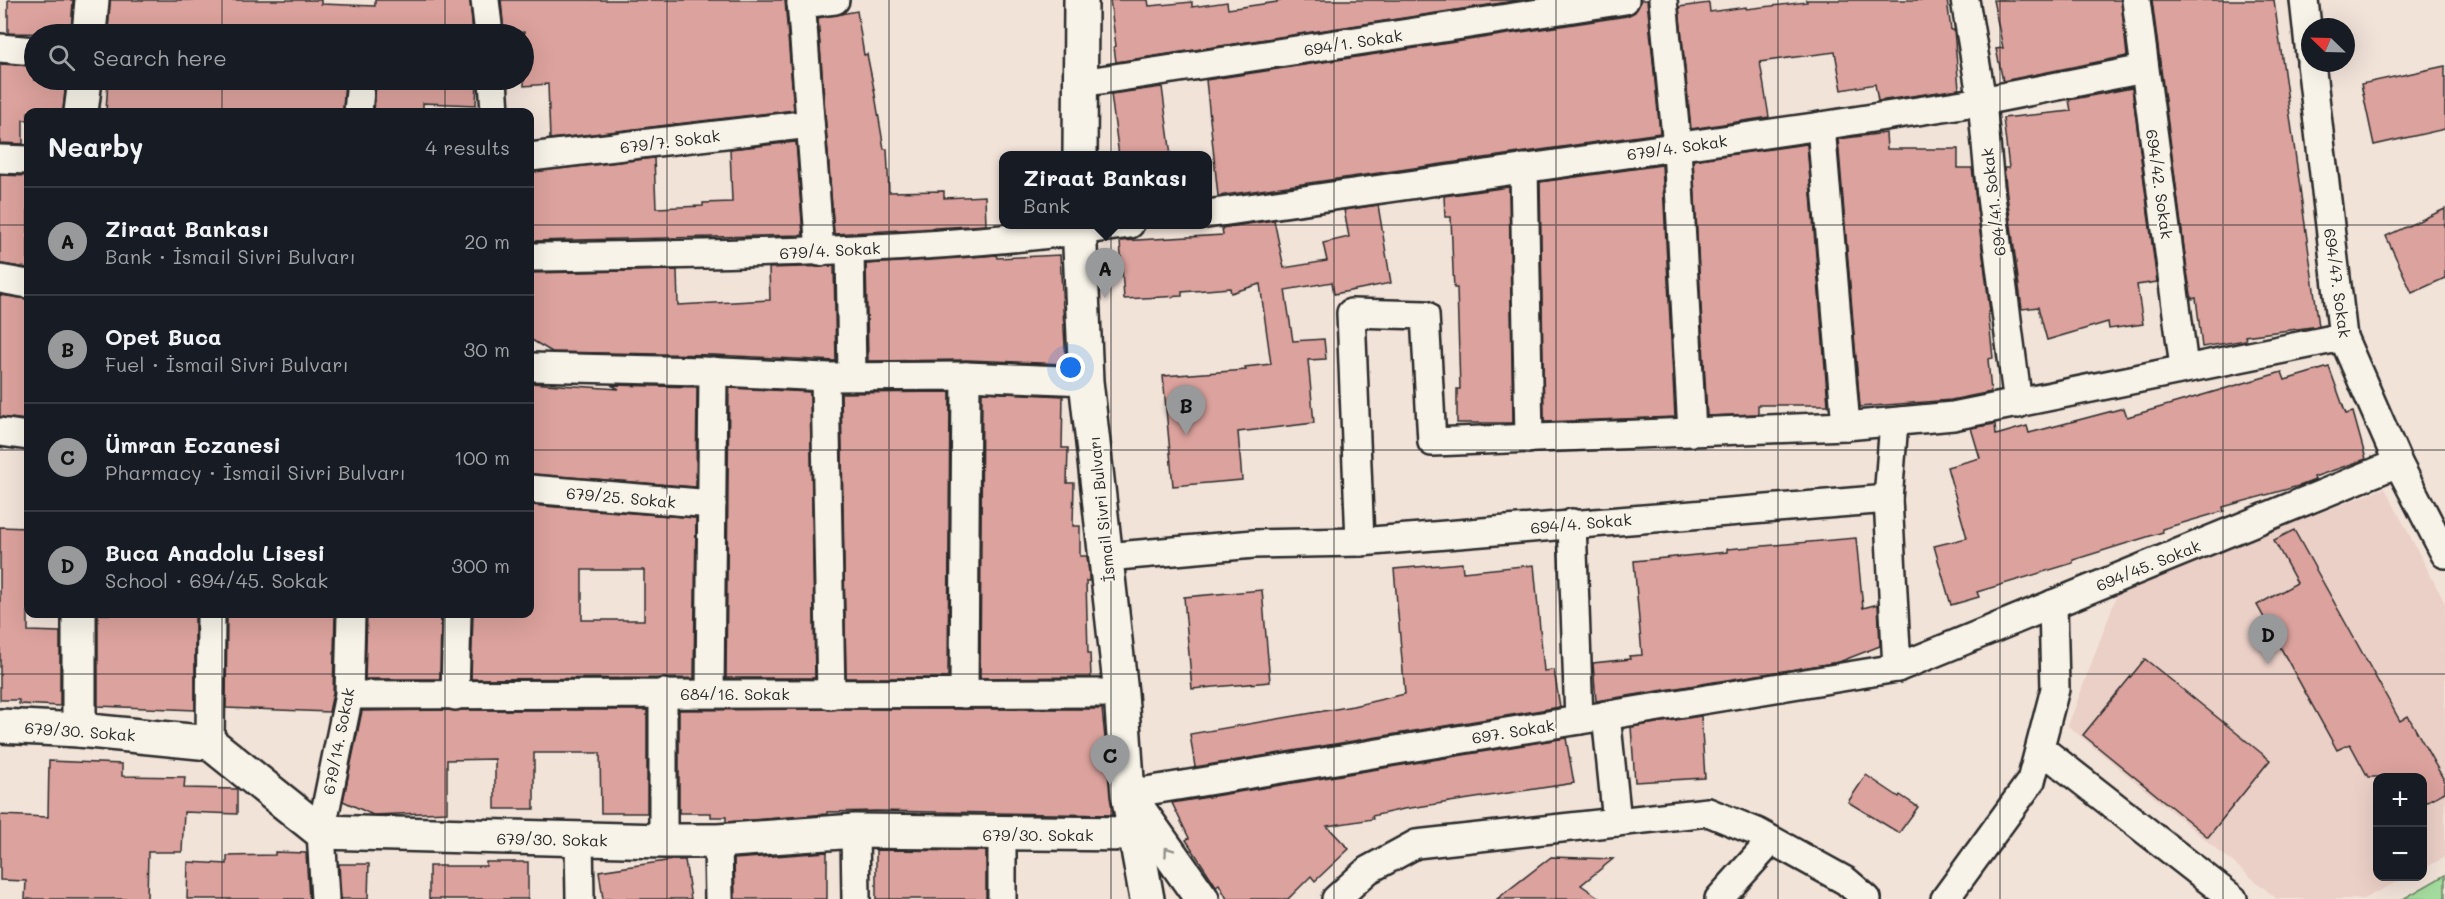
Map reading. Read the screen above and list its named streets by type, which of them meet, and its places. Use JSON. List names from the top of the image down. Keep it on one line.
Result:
{"streets":{"street":["694/1. Sokak","679/7. Sokak","679/4. Sokak","694/42. Sokak","694/41. Sokak","694/47. Sokak","679/25. Sokak","İsmail Sivri Bulvarı","694/4. Sokak","694/45. Sokak","684/16. Sokak","679/30. Sokak","697. Sokak","679/14. Sokak"]},"crossings":[["679/4. Sokak","694/42. Sokak"],["679/4. Sokak","694/41. Sokak"],["694/47. Sokak","694/45. Sokak"],["İsmail Sivri Bulvarı","694/4. Sokak"],["İsmail Sivri Bulvarı","684/16. Sokak"],["İsmail Sivri Bulvarı","679/30. Sokak"],["İsmail Sivri Bulvarı","697. Sokak"],["694/45. Sokak","697. Sokak"],["684/16. Sokak","679/14. Sokak"],["679/30. Sokak","679/14. Sokak"]],"north":"top left","page":{"search":"Search here","heading":["Nearby","4 results"],"popup":["Ziraat Bankası","Bank"],"list":[{"mark":"A","name":"Ziraat Bankası","note":"Bank · İsmail Sivri Bulvarı","value":"20 m"},{"mark":"B","name":"Opet Buca","note":"Fuel · İsmail Sivri Bulvarı","value":"30 m"},{"mark":"C","name":"Ümran Eczanesi","note":"Pharmacy · İsmail Sivri Bulvarı","value":"100 m"},{"mark":"D","name":"Buca Anadolu Lisesi","note":"School · 694/45. Sokak","value":"300 m"}],"pins":["A","B","D","C"],"map_buttons":["+","−"]}}
